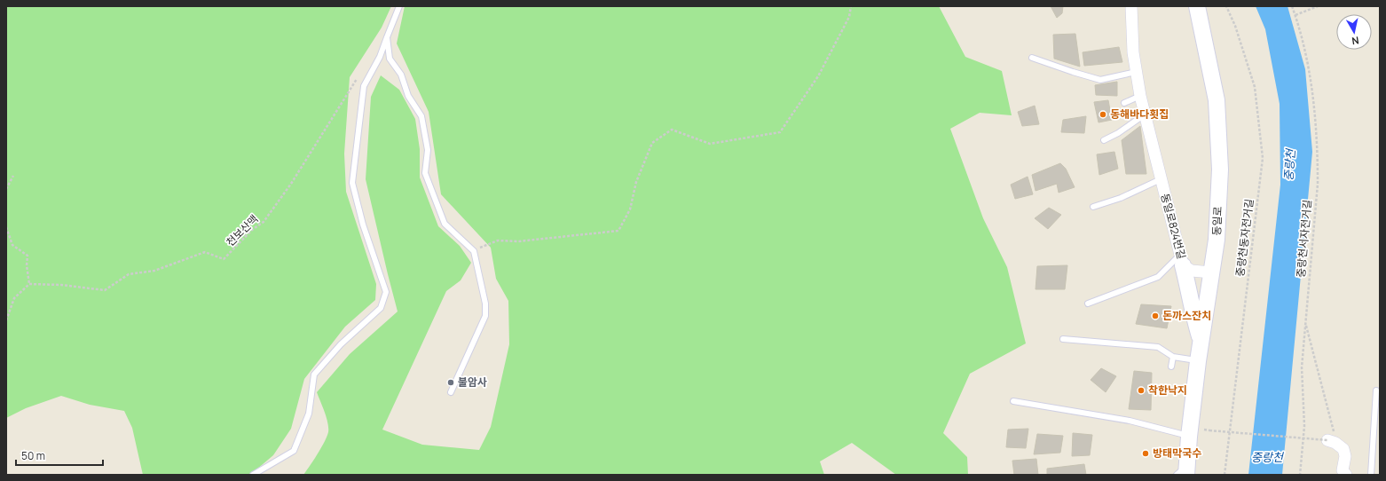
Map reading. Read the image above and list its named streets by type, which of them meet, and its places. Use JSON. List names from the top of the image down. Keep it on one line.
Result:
{"streets":{"street":["동일로","동일로824번길"],"path":["천보산맥","중랑천동자전거길","중랑천서자전거길"]},"crossings":[["동일로","동일로824번길"]],"water":["중랑천"],"places":["동해바다횟집","돈까스잔치","불암사","착한낙지","방태막국수"],"scale_bar":"50 m","north":"bottom"}
